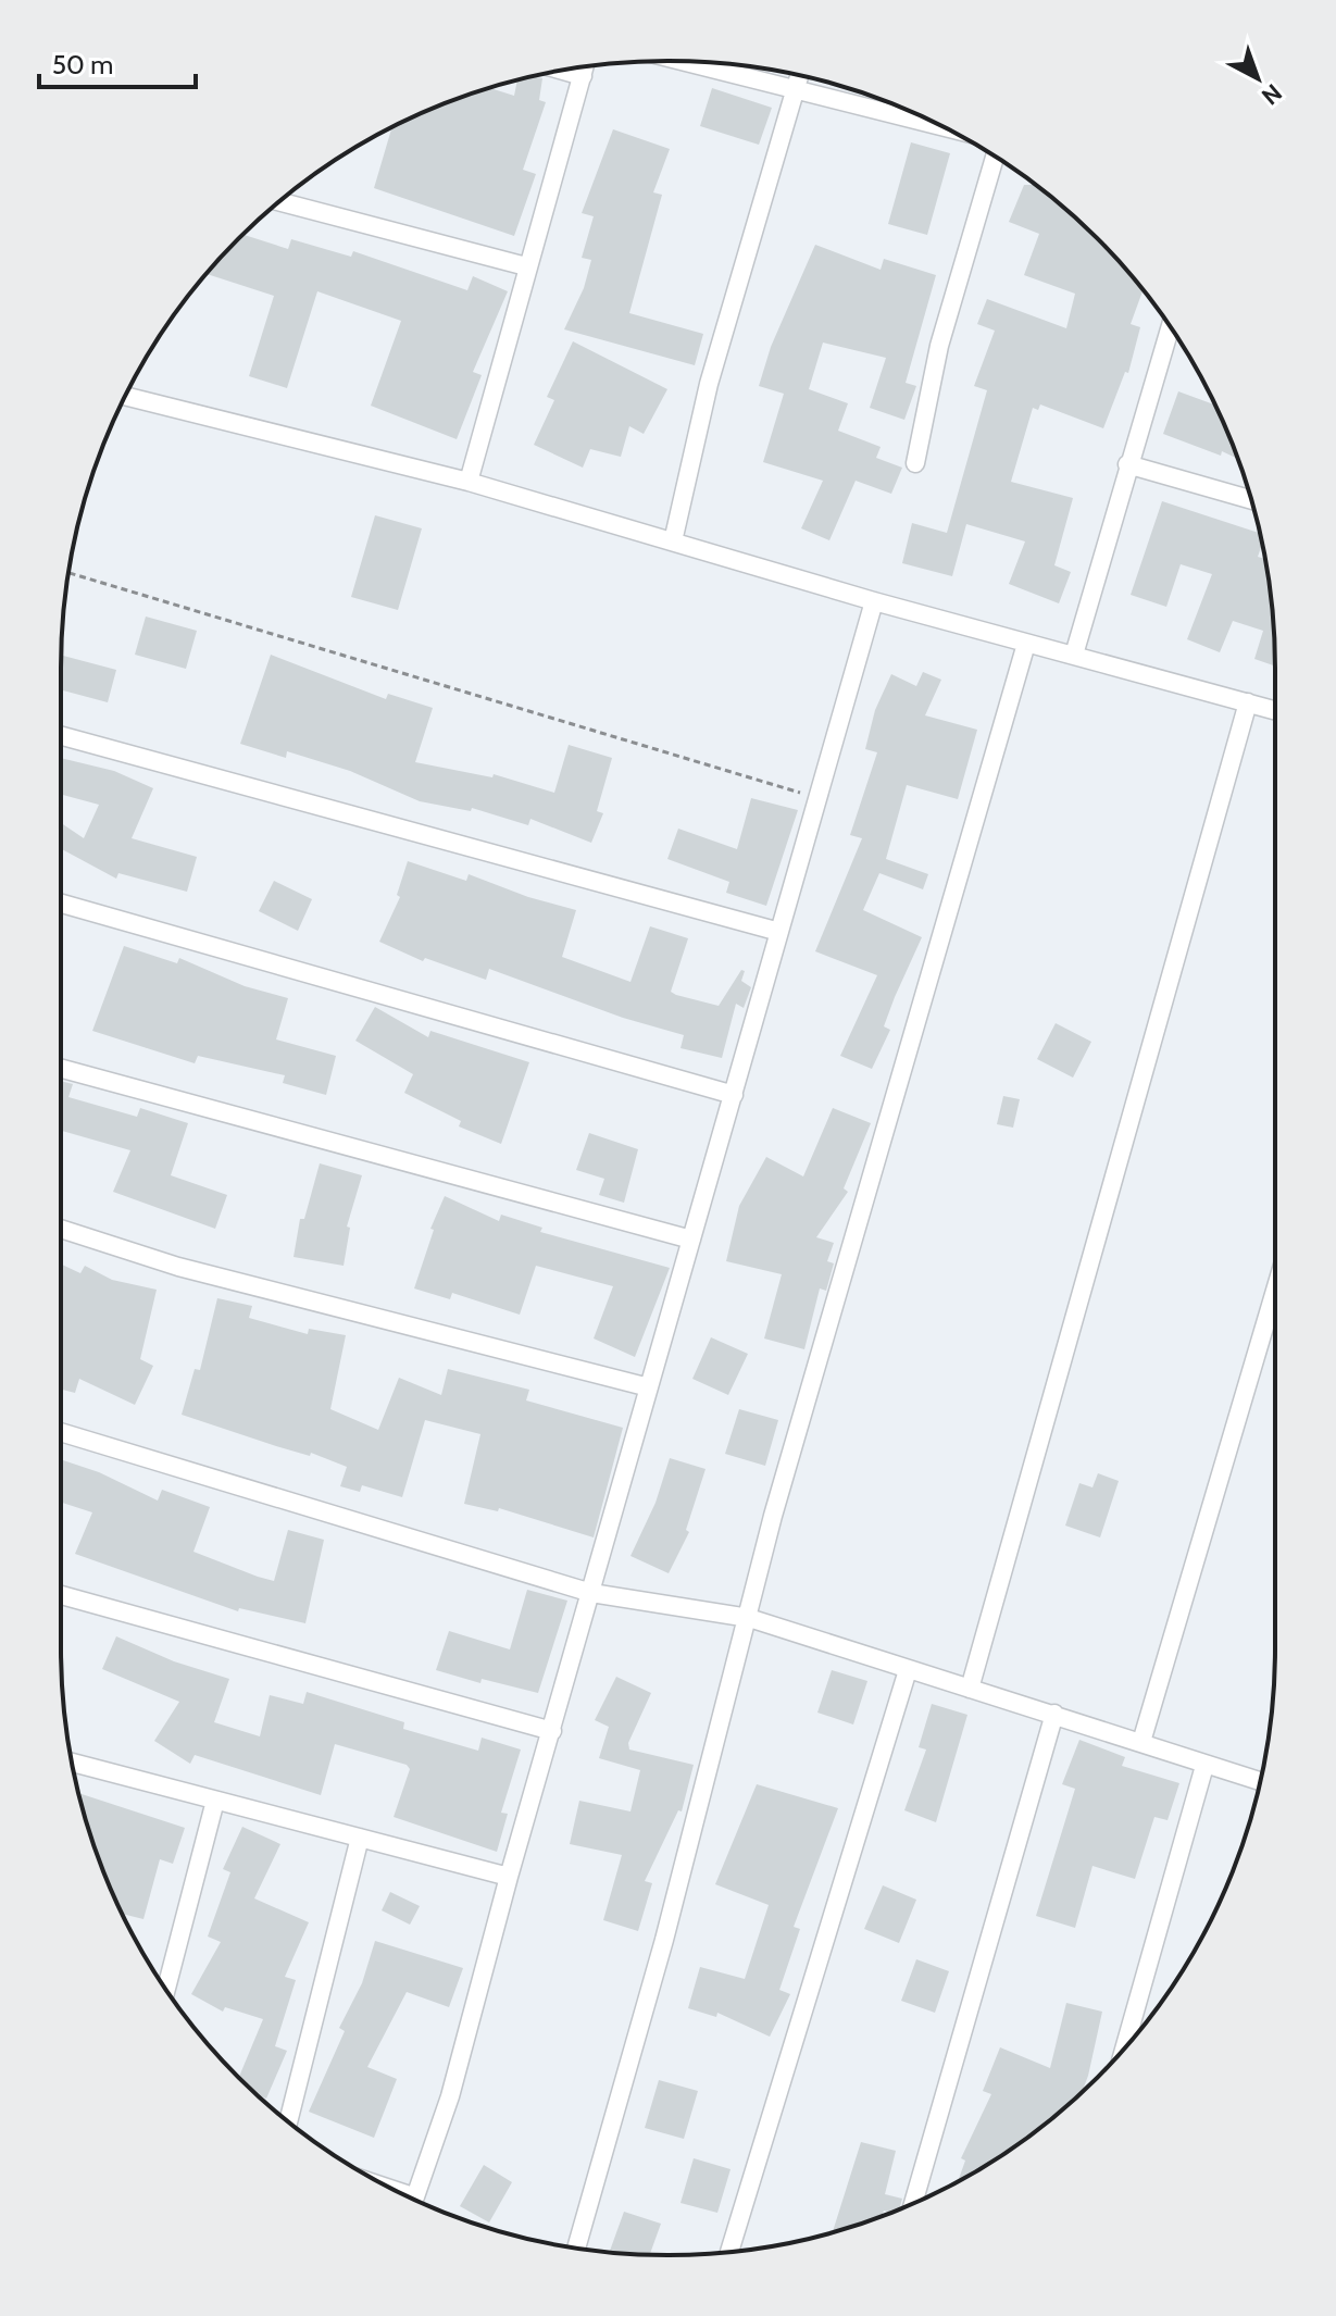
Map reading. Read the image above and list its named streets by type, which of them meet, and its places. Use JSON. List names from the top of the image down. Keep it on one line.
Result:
{"scale_bar":"50 m","north":"bottom right"}
